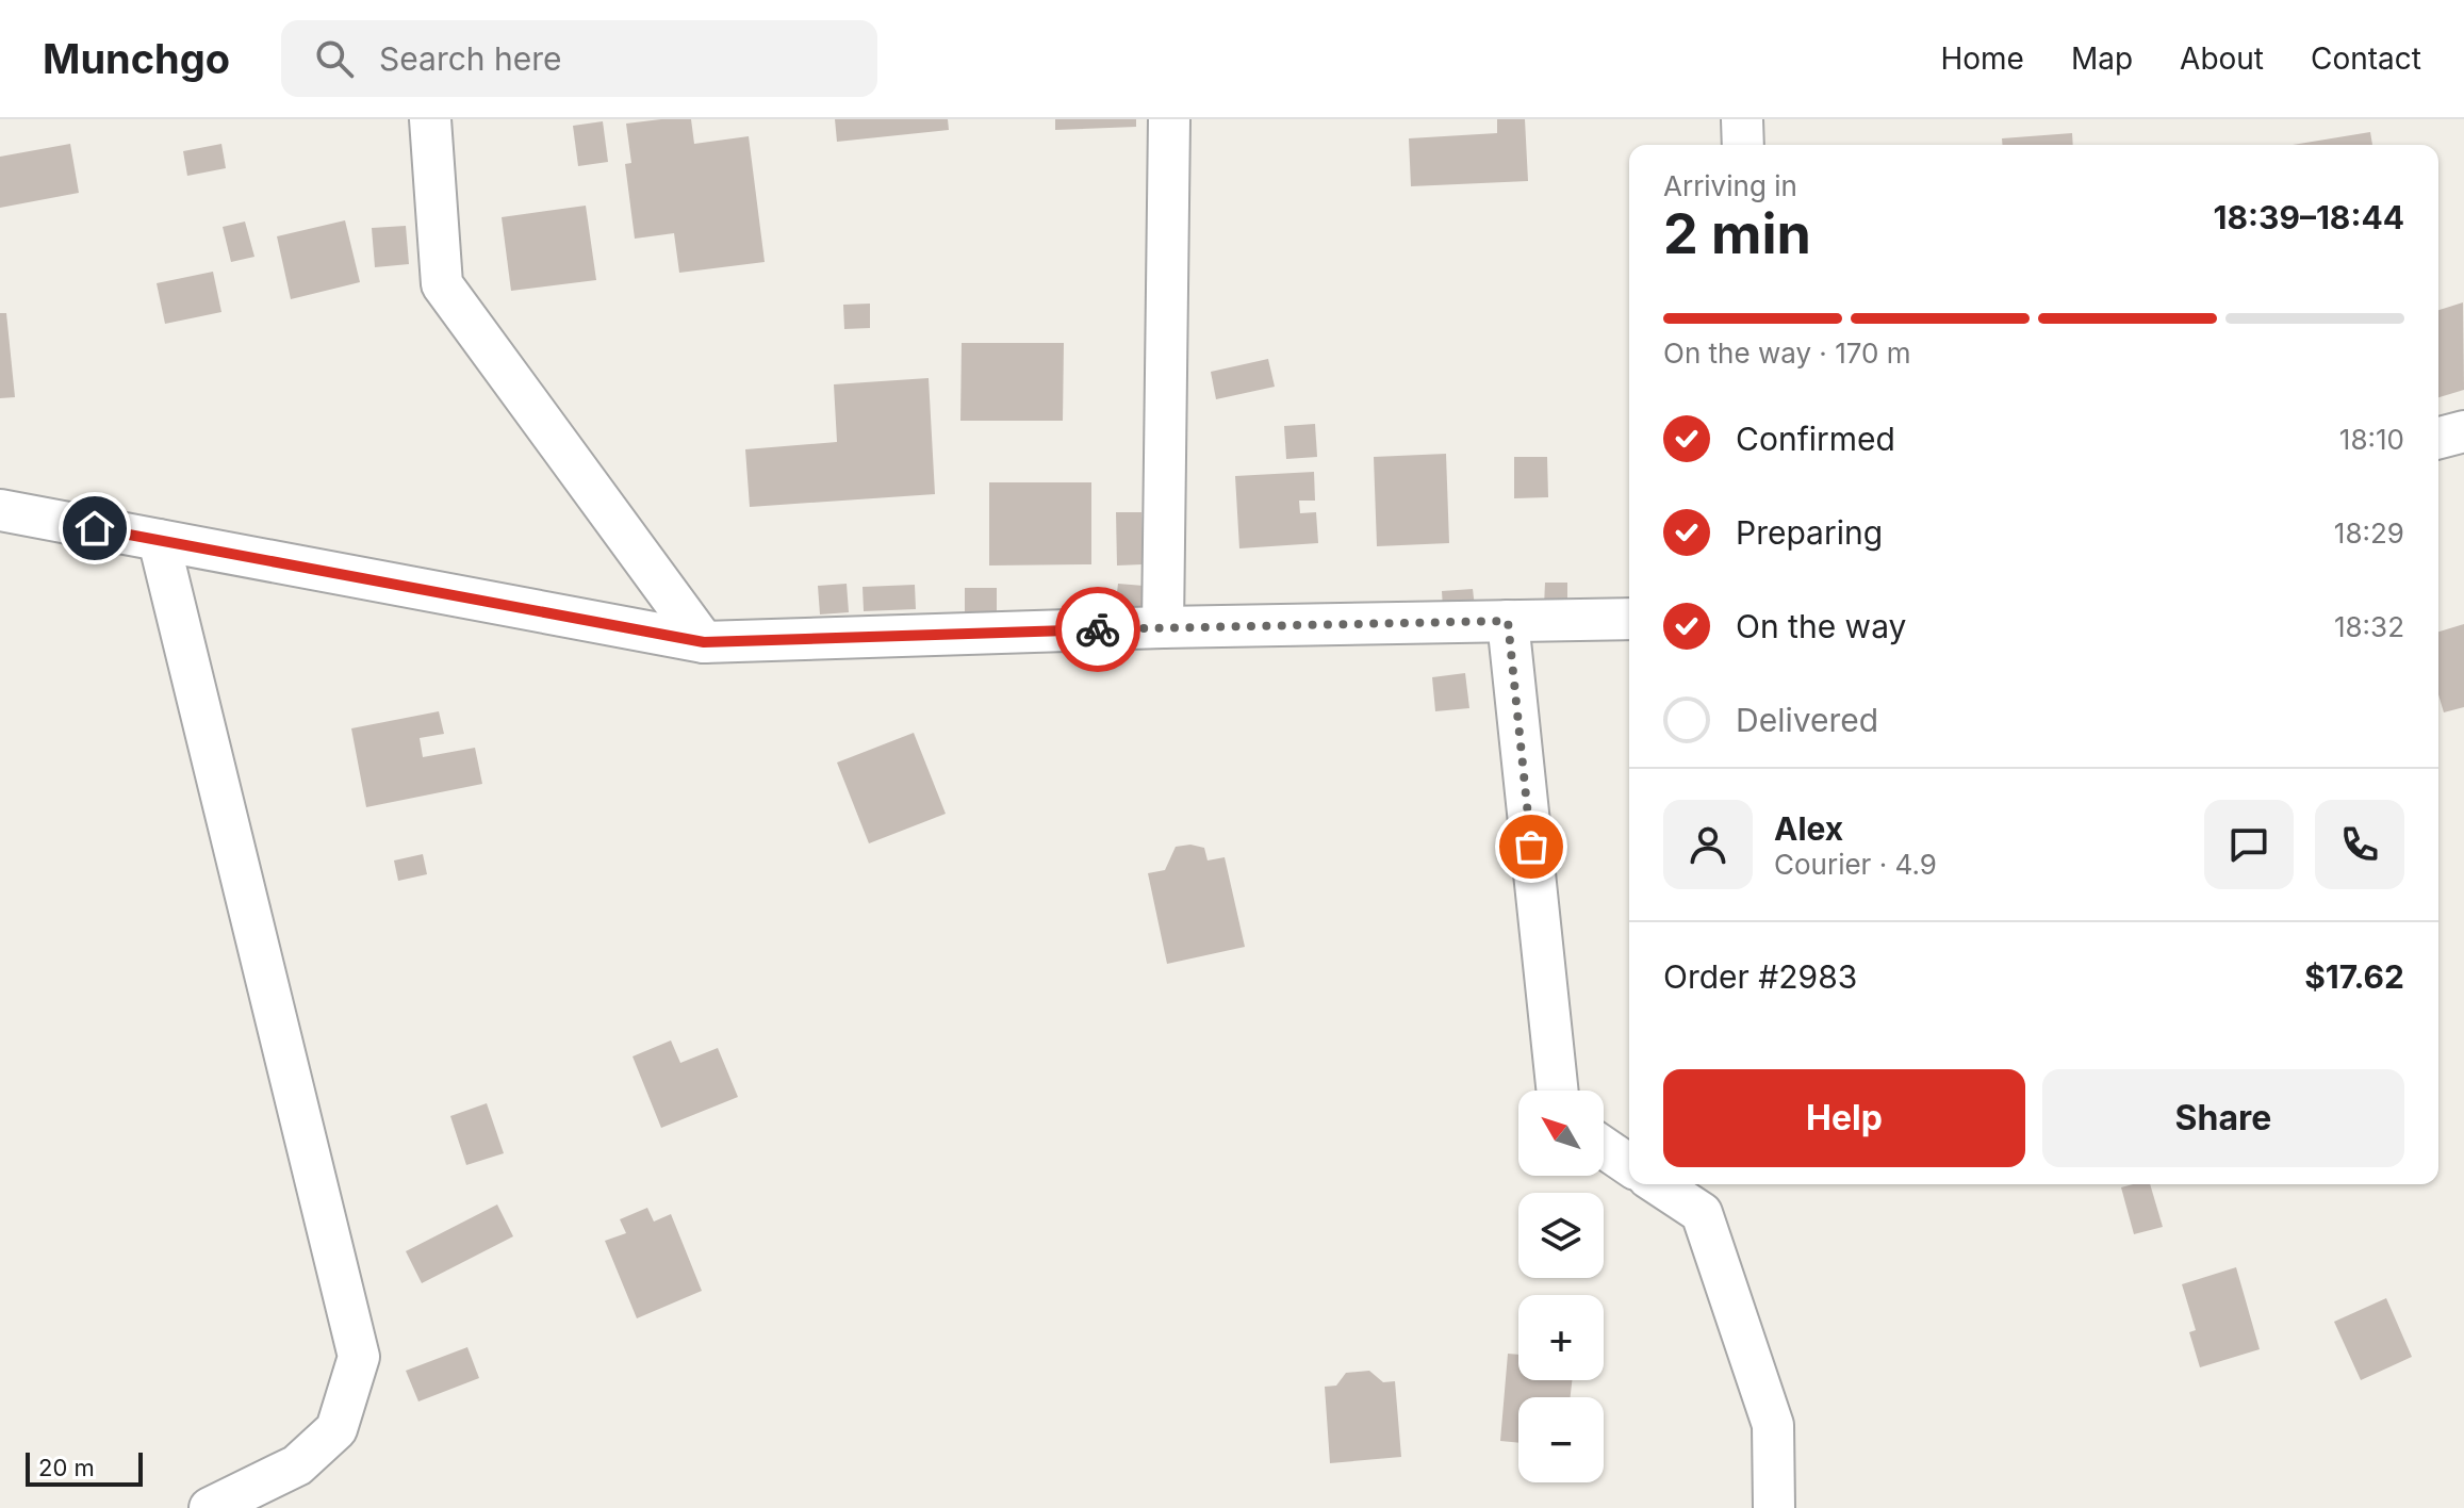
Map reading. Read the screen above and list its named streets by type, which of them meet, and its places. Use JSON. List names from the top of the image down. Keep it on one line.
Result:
{"scale_bar":"20 m","north":"top left","page":{"header":"Munchgo","search":"Search here","nav":["Home","Map","About","Contact"],"heading":["2 min","Arriving in","18:39–18:44"],"panel":["Alex","Courier · 4.9","Order #2983","$17.62"],"bar":"On the way · 170 m","list":[["Confirmed","18:10"],["Preparing","18:29"],["On the way","18:32"],"Delivered"],"buttons":["Help","Share"],"map_buttons":["+","−"],"scale":"20 m"}}
